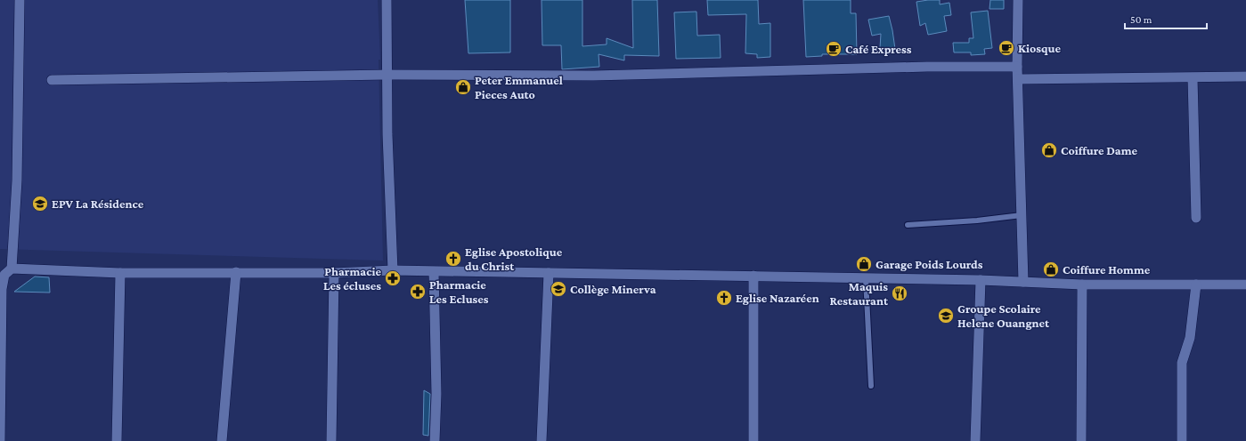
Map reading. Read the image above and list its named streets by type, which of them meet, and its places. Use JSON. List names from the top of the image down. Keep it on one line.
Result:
{"places":{"cafe":["Kiosque","Café Express"],"shop":["Peter Emmanuel Pieces Auto","Coiffure Dame","Garage Poids Lourds","Coiffure Homme"],"school or university":["EPV La Résidence","Collège Minerva","Groupe Scolaire Helene Ouangnet"],"church":["Eglise Apostolique du Christ","Eglise Nazaréen"],"pharmacy":["Pharmacie Les écluses","Pharmacie Les Ecluses"],"restaurant":["Maquis Restaurant"]},"scale_bar":"50 m"}
